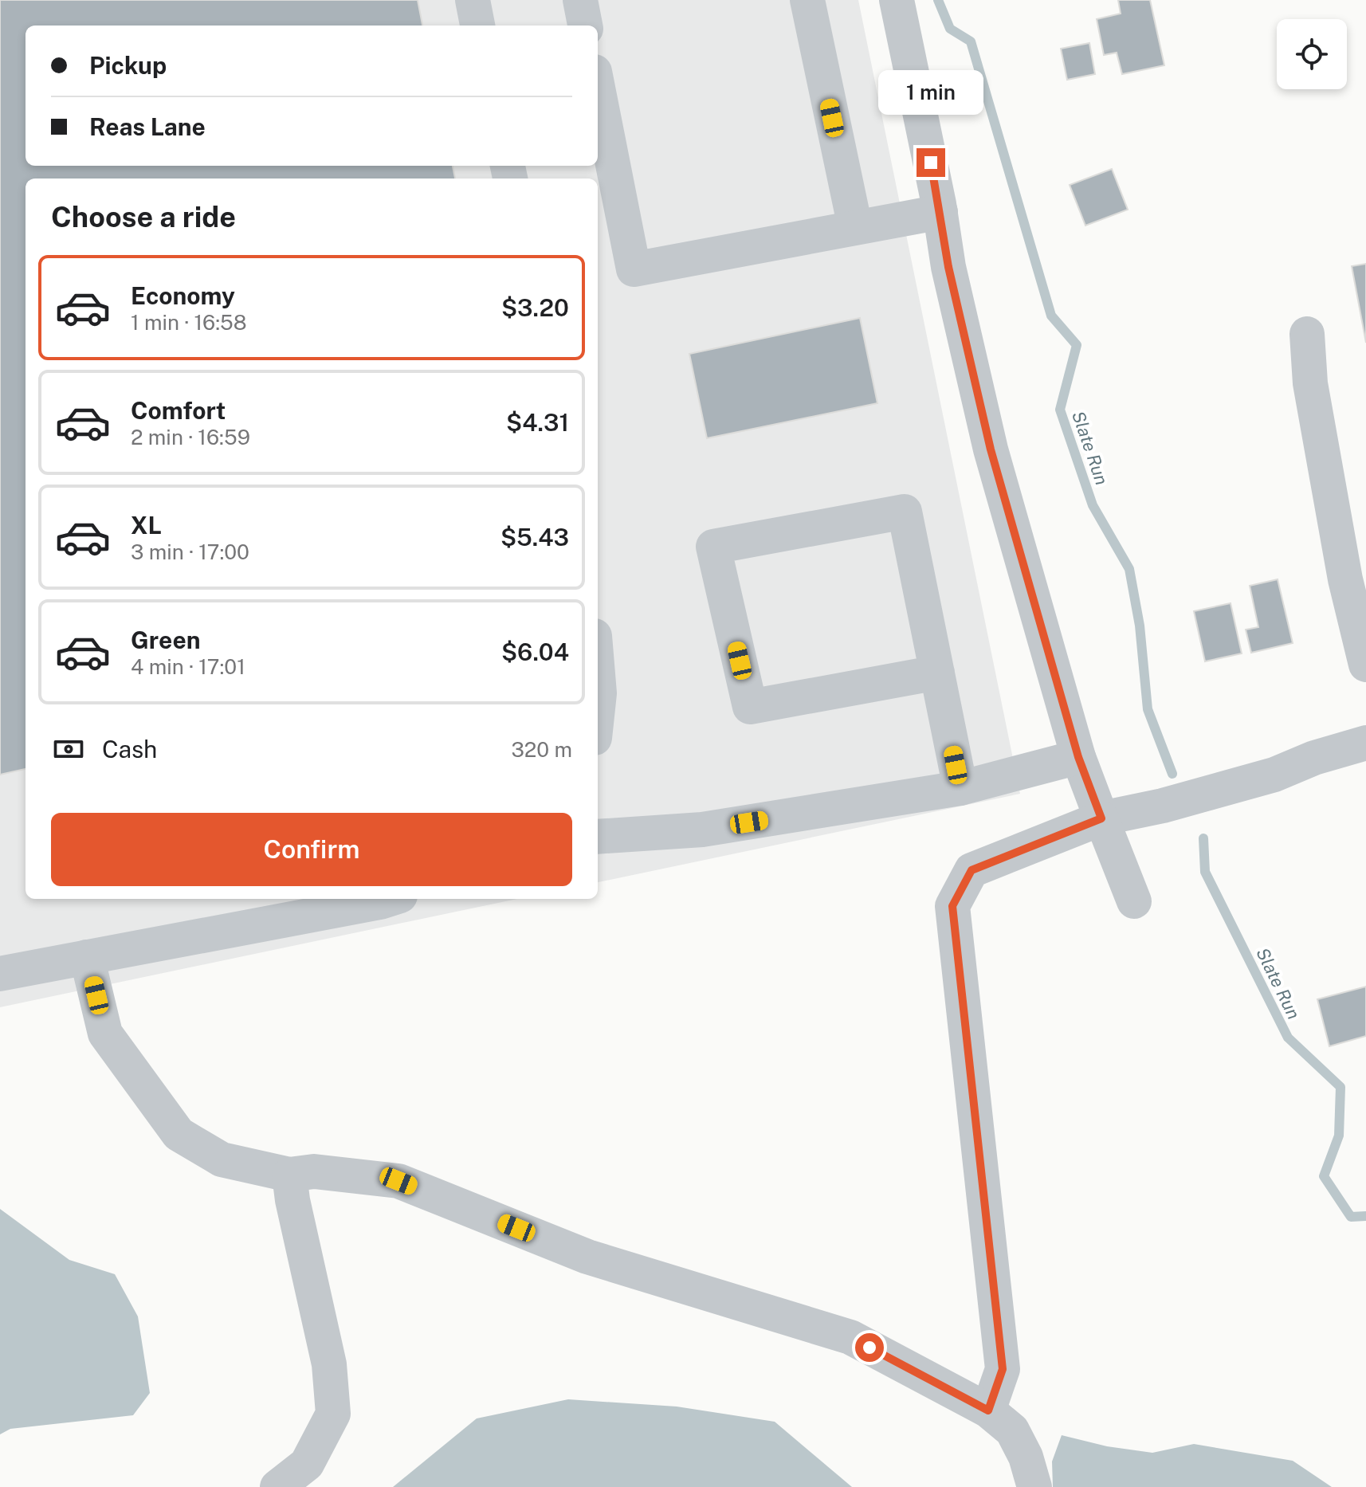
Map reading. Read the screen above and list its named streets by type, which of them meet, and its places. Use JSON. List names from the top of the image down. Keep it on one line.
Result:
{"water":["Slate Run"],"page":{"banner":["Pickup","Reas Lane"],"bubble":"1 min","heading":"Choose a ride","list":[{"name":"Economy","note":"1 min · 16:58","value":"$3.20"},{"name":"Comfort","note":"2 min · 16:59","value":"$4.31"},{"name":"XL","note":"3 min · 17:00","value":"$5.43"},{"name":"Green","note":"4 min · 17:01","value":"$6.04"}],"pay":["Cash","320 m"],"buttons":"Confirm"}}
